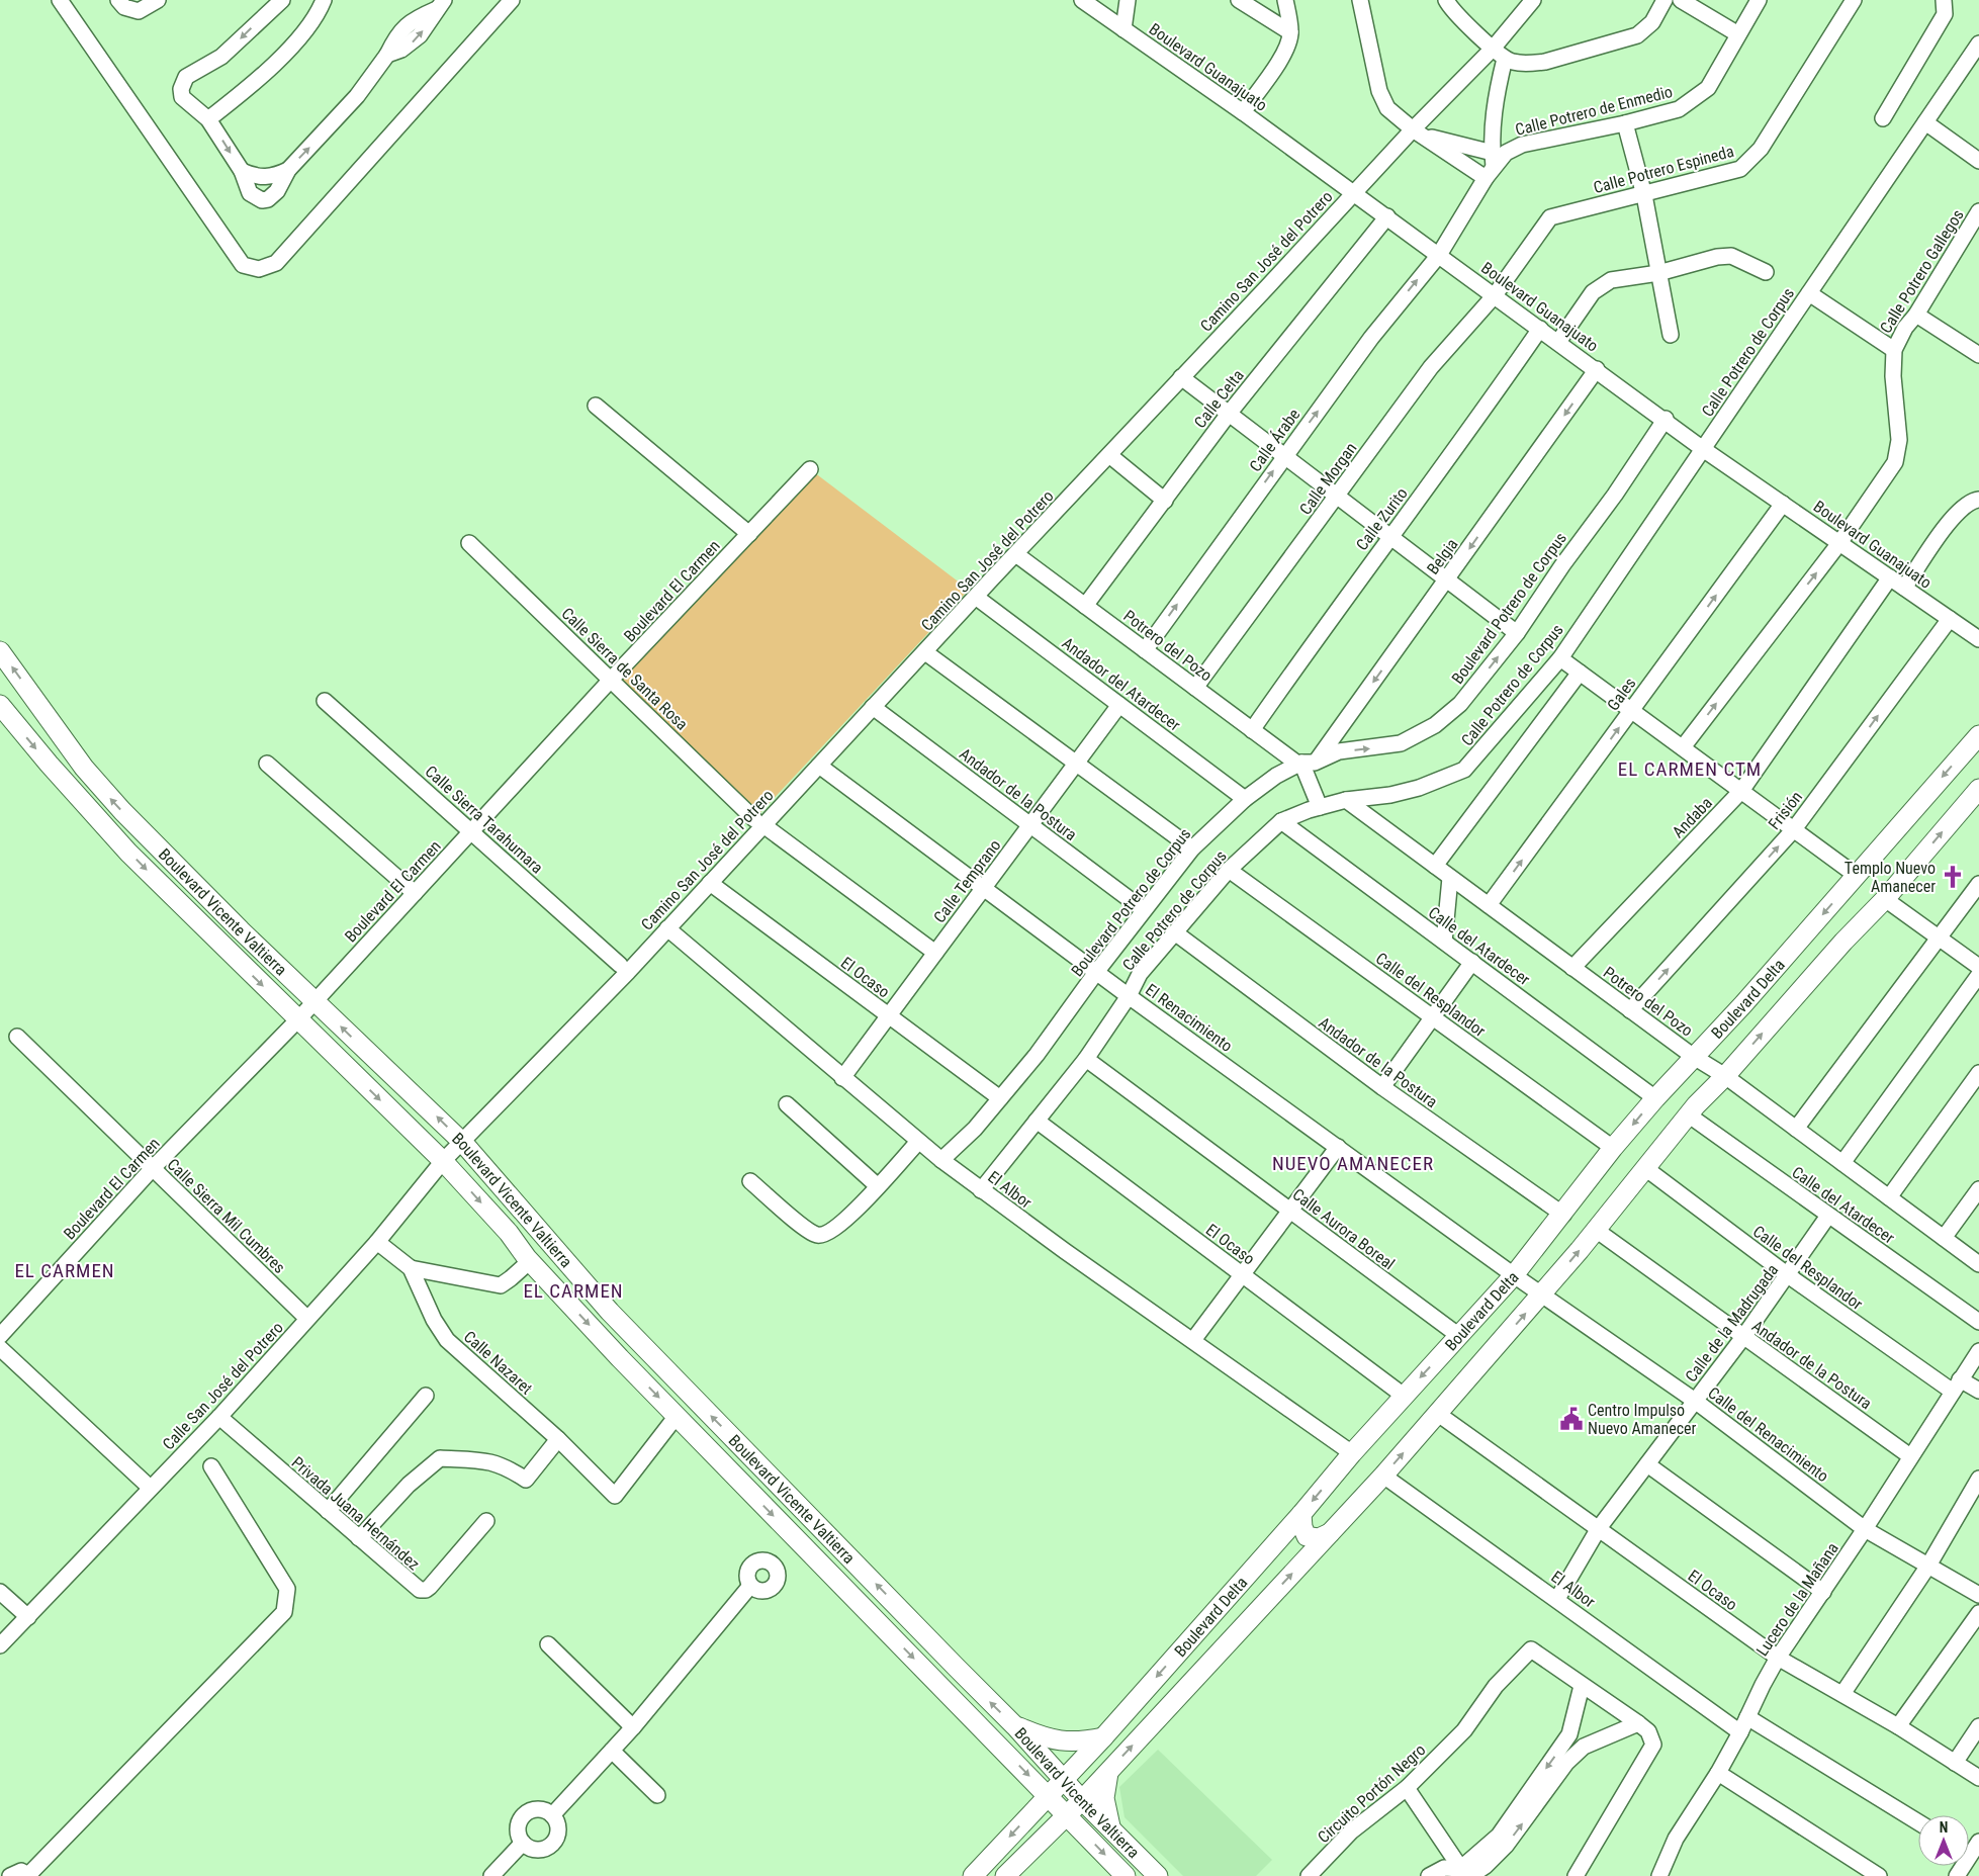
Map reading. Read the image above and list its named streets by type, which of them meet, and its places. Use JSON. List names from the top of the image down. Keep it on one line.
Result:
{"streets":{"main road":["Boulevard Vicente Valtierra","Boulevard Delta"],"street":["Boulevard Guanajuato","Calle Potrero de Enmedio","Calle Potrero Espineda","Camino San José del Potrero","Calle Potrero Gallegos","Calle Potrero de Corpus","Calle Celta","Calle Árabe","Calle Morgan","Calle Zurito","Belgia","Boulevard El Carmen","Boulevard Potrero de Corpus","Potrero del Pozo","Calle Sierra de Santa Rosa","Andador del Atardecer","Gales","Andador de la Postura","Frisión","Andaba","Calle Sierra Tarahumara","Calle Temprano","Calle del Atardecer","El Ocaso","Calle del Resplandor","El Renacimiento","El Albor","Calle Sierra Mil Cumbres","Calle Aurora Boreal","Calle de la Madrugada","Calle Nazaret","Calle San José del Potrero","Calle del Renacimiento","Privada Juana Hernández","Lucero de la Mañana","Circuito Portón Negro"]},"crossings":[["Boulevard Guanajuato","Calle Potrero de Enmedio"],["Boulevard Guanajuato","Calle Potrero Espineda"],["Boulevard Guanajuato","Camino San José del Potrero"],["Boulevard Guanajuato","Calle Potrero Gallegos"],["Boulevard Guanajuato","Calle Potrero de Corpus"],["Boulevard Guanajuato","Calle Celta"],["Boulevard Guanajuato","Calle Árabe"],["Boulevard Guanajuato","Calle Morgan"],["Boulevard Guanajuato","Calle Zurito"],["Boulevard Guanajuato","Belgia"],["Boulevard Guanajuato","Boulevard Potrero de Corpus"],["Boulevard Guanajuato","Gales"],["Boulevard Guanajuato","Frisión"],["Boulevard Guanajuato","Andaba"],["Calle Potrero de Enmedio","Calle Árabe"],["Calle Potrero Espineda","Calle Morgan"],["Camino San José del Potrero","Potrero del Pozo"],["Camino San José del Potrero","Calle Sierra de Santa Rosa"],["Camino San José del Potrero","Andador del Atardecer"],["Camino San José del Potrero","Andador de la Postura"],["Camino San José del Potrero","Boulevard Vicente Valtierra"],["Camino San José del Potrero","El Ocaso"],["Camino San José del Potrero","El Renacimiento"],["Camino San José del Potrero","El Albor"],["Camino San José del Potrero","Calle San José del Potrero"],["Calle Potrero de Corpus","Potrero del Pozo"],["Calle Potrero de Corpus","Andador de la Postura"],["Calle Potrero de Corpus","Calle del Atardecer"],["Calle Potrero de Corpus","El Ocaso"],["Calle Potrero de Corpus","Calle del Resplandor"],["Calle Potrero de Corpus","El Renacimiento"],["Calle Potrero de Corpus","El Albor"],["Calle Potrero de Corpus","Calle Aurora Boreal"],["Calle Celta","Potrero del Pozo"],["Calle Árabe","Potrero del Pozo"],["Calle Morgan","Potrero del Pozo"],["Calle Zurito","Potrero del Pozo"],["Belgia","Boulevard Potrero de Corpus"],["Belgia","Potrero del Pozo"],["Boulevard El Carmen","Calle Sierra de Santa Rosa"],["Boulevard El Carmen","Calle Sierra Tarahumara"],["Boulevard El Carmen","Boulevard Vicente Valtierra"],["Boulevard El Carmen","Calle Sierra Mil Cumbres"],["Boulevard Potrero de Corpus","Potrero del Pozo"],["Boulevard Potrero de Corpus","Andador del Atardecer"],["Boulevard Potrero de Corpus","Andador de la Postura"],["Boulevard Potrero de Corpus","El Ocaso"],["Boulevard Potrero de Corpus","El Renacimiento"],["Boulevard Potrero de Corpus","El Albor"],["Potrero del Pozo","Gales"],["Potrero del Pozo","Frisión"],["Potrero del Pozo","Andaba"],["Potrero del Pozo","Boulevard Delta"],["Andador del Atardecer","Calle Temprano"],["Andador de la Postura","Calle Temprano"],["Andador de la Postura","Boulevard Delta"],["Andador de la Postura","Calle de la Madrugada"],["Andador de la Postura","Lucero de la Mañana"],["Calle Temprano","El Ocaso"],["Calle Temprano","El Renacimiento"],["Calle Temprano","El Albor"],["Boulevard Vicente Valtierra","Boulevard Delta"],["Boulevard Vicente Valtierra","Calle Nazaret"],["Boulevard Vicente Valtierra","Calle San José del Potrero"],["Calle del Atardecer","Boulevard Delta"],["Calle del Atardecer","Calle de la Madrugada"],["El Ocaso","Boulevard Delta"],["El Ocaso","Calle de la Madrugada"],["El Ocaso","Lucero de la Mañana"],["Calle del Resplandor","Boulevard Delta"],["Calle del Resplandor","Calle de la Madrugada"],["Calle del Resplandor","Lucero de la Mañana"],["Boulevard Delta","El Renacimiento"],["Boulevard Delta","El Albor"],["Boulevard Delta","Calle Aurora Boreal"],["Boulevard Delta","Calle del Renacimiento"],["El Renacimiento","Calle del Renacimiento"],["El Albor","Calle de la Madrugada"],["El Albor","Lucero de la Mañana"],["Calle de la Madrugada","Calle del Renacimiento"],["Calle Nazaret","Calle San José del Potrero"],["Calle San José del Potrero","Privada Juana Hernández"],["Calle del Renacimiento","Lucero de la Mañana"]],"one_way":["Calle Potrero Gallegos","Calle Árabe","Belgia","Frisión"],"districts":["EL CARMEN CTM","NUEVO AMANECER","EL CARMEN","EL CARMEN"],"places":{"church":["Templo Nuevo Amanecer"],"public building":["Centro Impulso Nuevo Amanecer"]},"north":"top"}
